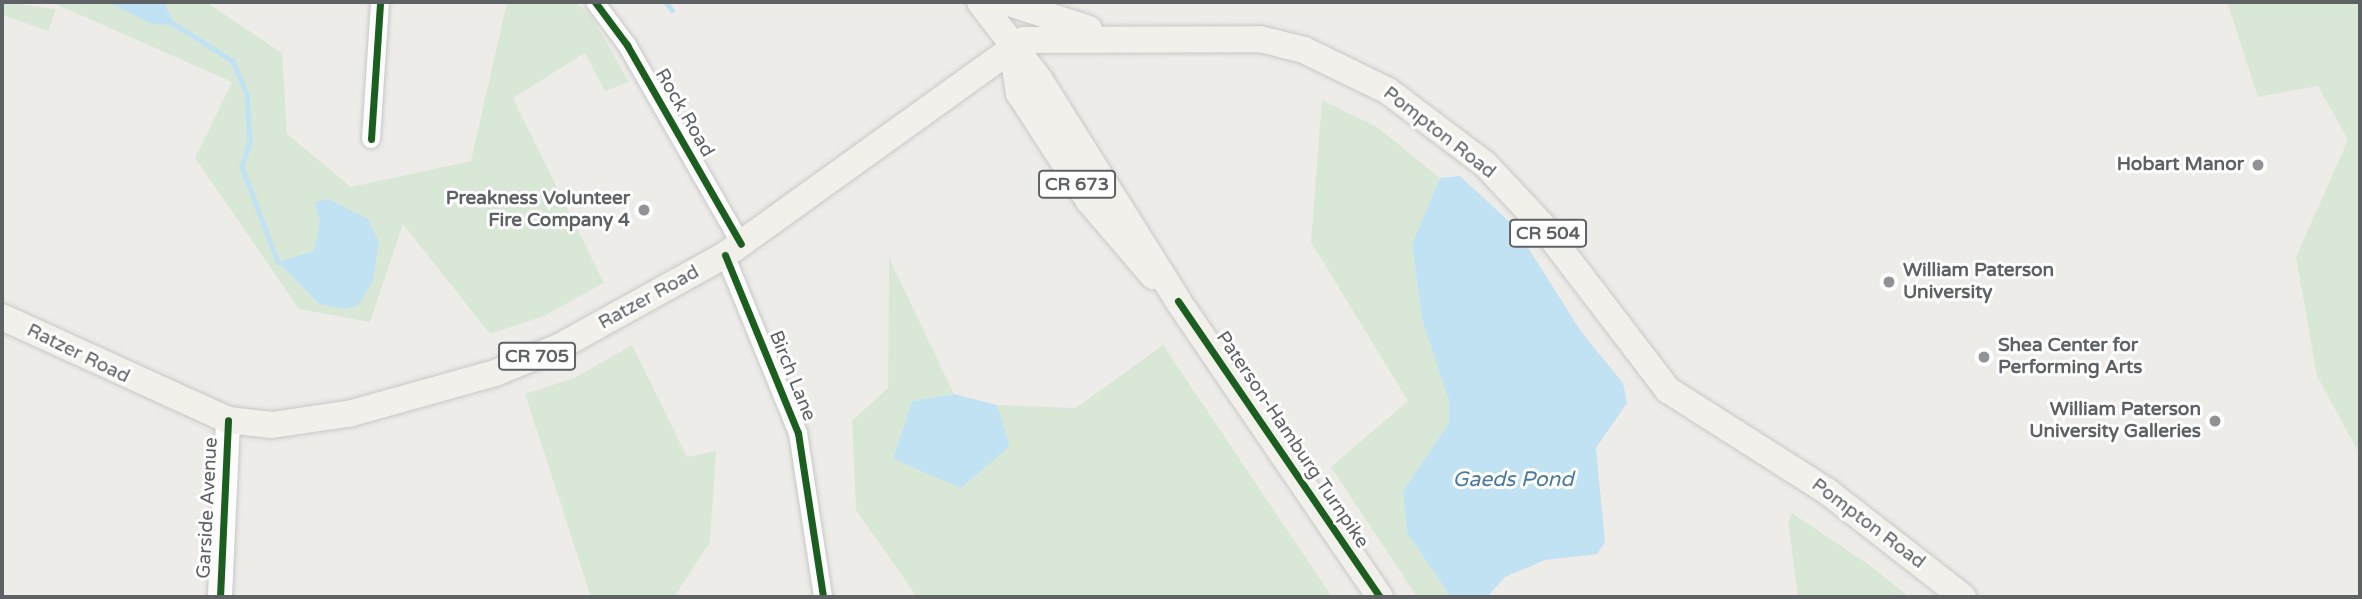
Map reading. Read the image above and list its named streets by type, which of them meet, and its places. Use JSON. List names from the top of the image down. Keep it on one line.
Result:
{"streets":{"main road":["Pompton Road","CR 673","CR 504","Ratzer Road","CR 705","Paterson-Hamburg Turnpike"],"street":["Rock Road","Birch Lane","Garside Avenue"]},"crossings":[["Rock Road","Ratzer Road"],["Rock Road","Birch Lane"],["Pompton Road","Ratzer Road"],["Pompton Road","Paterson-Hamburg Turnpike"],["Ratzer Road","Birch Lane"],["Ratzer Road","Paterson-Hamburg Turnpike"],["Ratzer Road","Garside Avenue"]],"water":["Gaeds Pond"],"places":["Hobart Manor","Preakness Volunteer Fire Company 4","William Paterson University","Shea Center for Performing Arts","William Paterson University Galleries"]}
